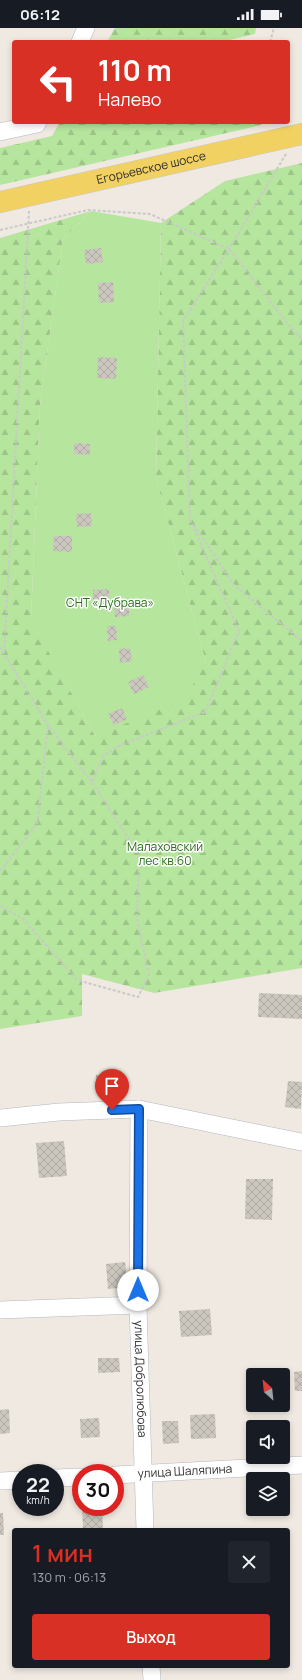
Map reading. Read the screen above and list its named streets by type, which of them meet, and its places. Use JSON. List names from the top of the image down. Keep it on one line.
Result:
{"streets":{"main road":["Егорьевское шоссе"],"street":["улица Добролюбова","улица Шаляпина"]},"crossings":[["улица Добролюбова","улица Шаляпина"]],"parks":["СНТ «Дубрава»","Малаховский лес кв.60"],"north":"top left","page":{"status":"06:12","turn":["110 m","Налево"],"speed":"22 km/h","limit":"30","heading":["1 мин","130 m · 06:13"],"buttons":"Выход"}}
